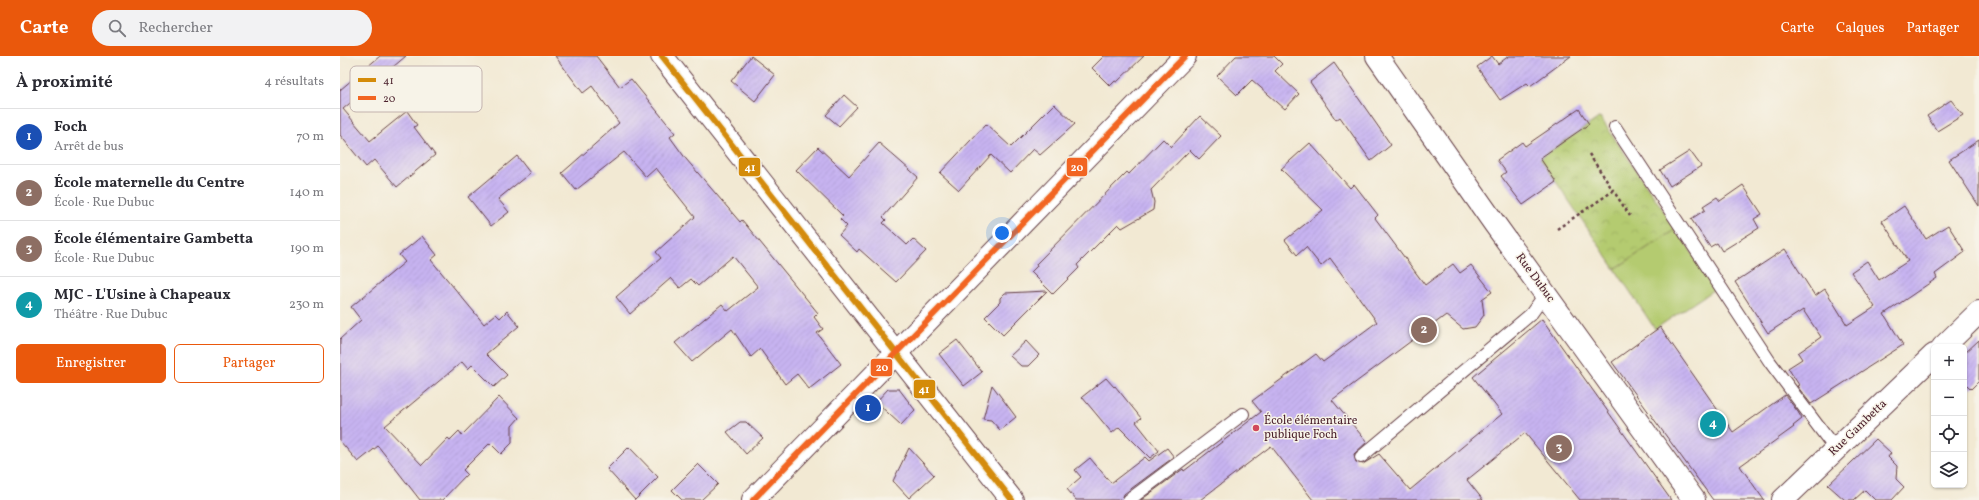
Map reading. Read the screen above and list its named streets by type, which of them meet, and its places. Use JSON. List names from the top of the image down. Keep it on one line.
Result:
{"streets":{"street":["Rue Dubuc","Rue Gambetta"]},"places":["École élémentaire publique Foch"],"lines":["transit line 41","transit line 20"],"legend":["41","20"],"page":{"header":"Carte","search":"Rechercher","nav":["Carte","Calques","Partager"],"heading":["À proximité","4 résultats"],"list":[{"mark":"1","name":"Foch","note":"Arrêt de bus","value":"70 m"},{"mark":"2","name":"École maternelle du Centre","note":"École · Rue Dubuc","value":"140 m"},{"mark":"3","name":"École élémentaire Gambetta","note":"École · Rue Dubuc","value":"190 m"},{"mark":"4","name":"MJC - L'Usine à Chapeaux","note":"Théâtre · Rue Dubuc","value":"230 m"}],"pins":["2","1","4","3"],"buttons":["Enregistrer","Partager"],"map_buttons":["+","−"]}}
